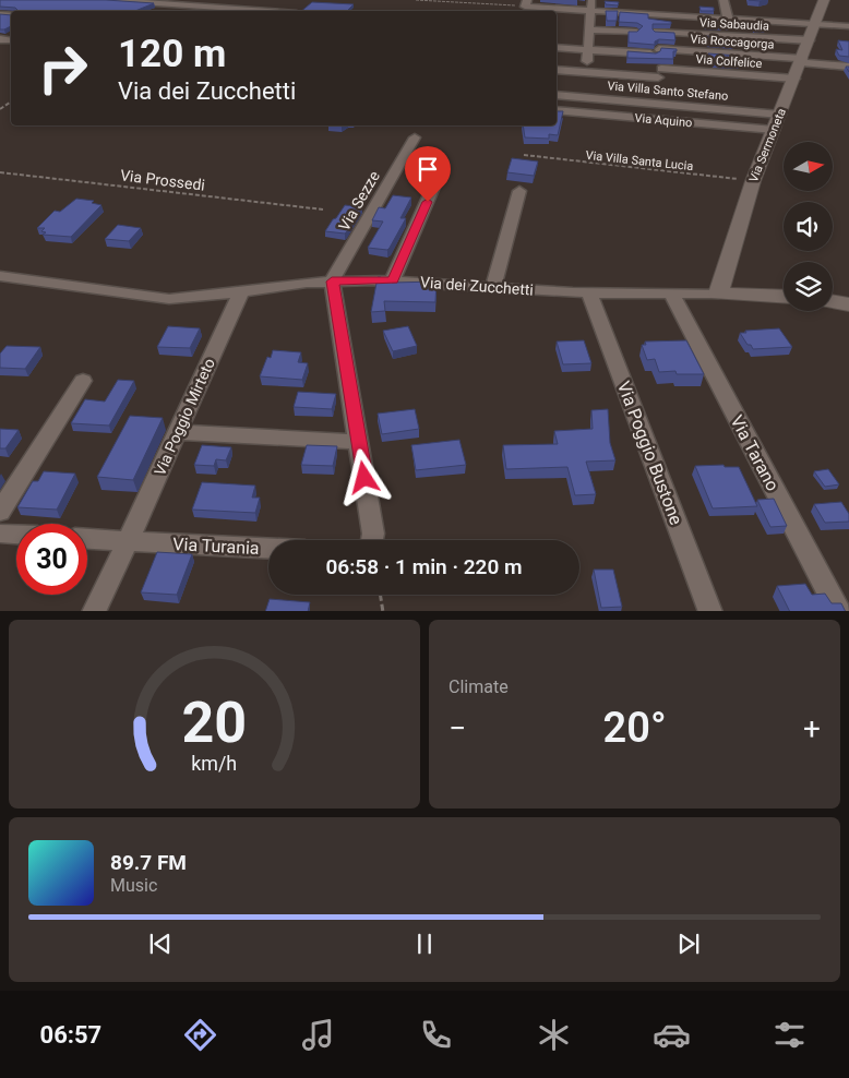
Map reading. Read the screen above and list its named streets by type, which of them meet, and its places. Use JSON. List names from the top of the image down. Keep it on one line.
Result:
{"streets":{"street":["Via Sabaudia","Via Roccagorga","Via Colfelice","Via Villa Santo Stefano","Via Aquino","Via Sermoneta","Via Sezze","Via dei Zucchetti","Via Poggio Mirteto","Via Poggio Bustone","Via Tarano","Via Turania"],"path":["Via Villa Santa Lucia","Via Prossedi"]},"crossings":[["Via Sabaudia","Via Sermoneta"],["Via Roccagorga","Via Sermoneta"],["Via Colfelice","Via Sermoneta"],["Via Villa Santo Stefano","Via Sermoneta"],["Via Aquino","Via Sermoneta"],["Via Sermoneta","Via Villa Santa Lucia"],["Via Sermoneta","Via dei Zucchetti"],["Via Sezze","Via dei Zucchetti"],["Via dei Zucchetti","Via Poggio Mirteto"],["Via dei Zucchetti","Via Poggio Bustone"],["Via dei Zucchetti","Via Tarano"],["Via Poggio Mirteto","Via Turania"]],"north":"right","page":{"turn":["120 m","Via dei Zucchetti"],"limit":"30","trip":"06:58 · 1 min · 220 m","tile":"Climate","heat":["−","20°","+"],"song":["89.7 FM","Music"],"tabs":"06:57","gauge":["20","km/h"]}}
